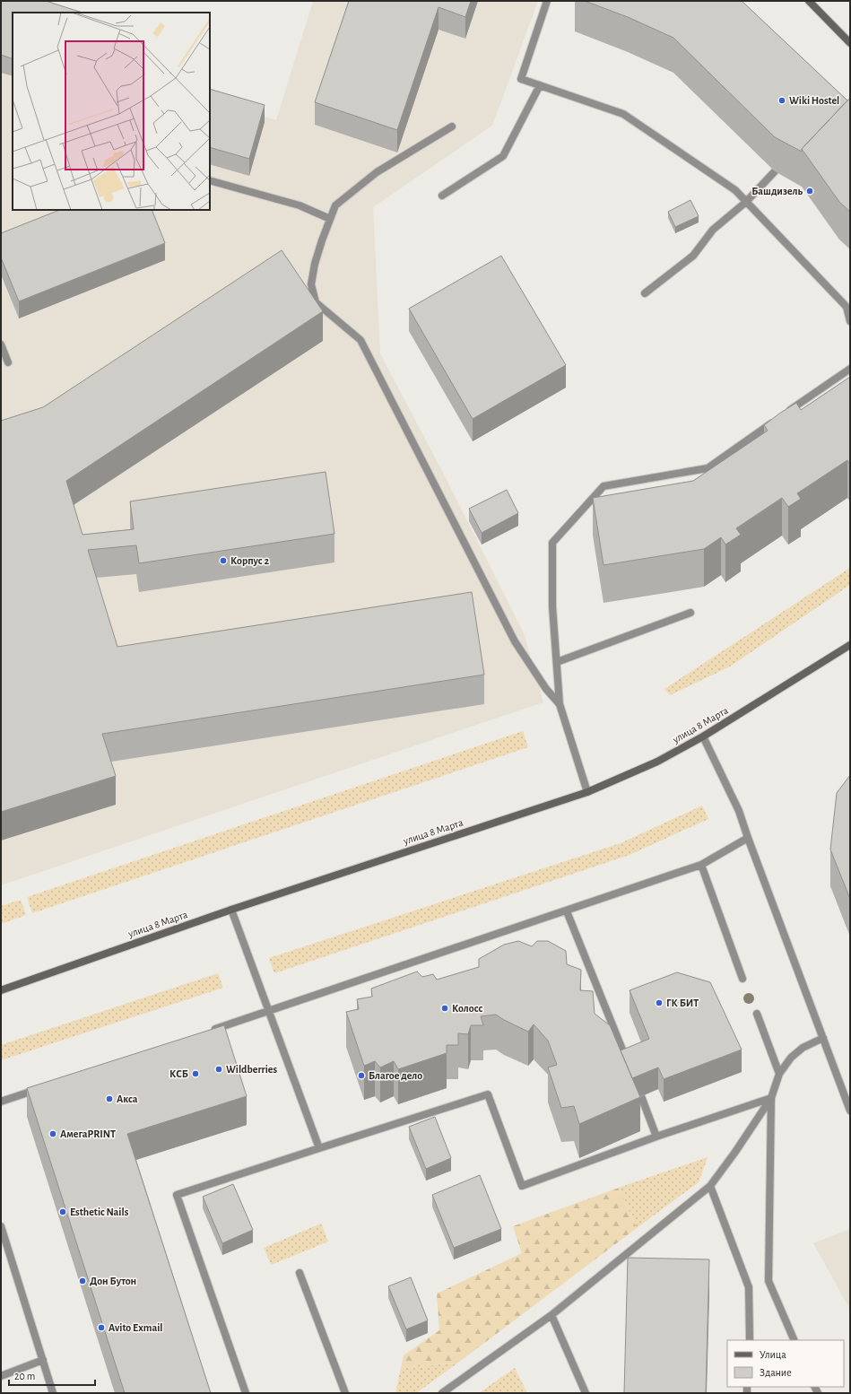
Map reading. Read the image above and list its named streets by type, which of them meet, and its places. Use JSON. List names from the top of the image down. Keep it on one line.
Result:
{"streets":{"main road":["улица 8 Марта"]},"places":["Wiki Hostel","Башдизель","Корпус 2","ГК БИТ","Колосс","Wildberries","КСБ","Благое дело","Акса","АмегаPRINT","Esthetic Nails","Дон Бутон","Avito Exmail"],"legend":["Улица","Здание"],"scale_bar":"20 m"}
